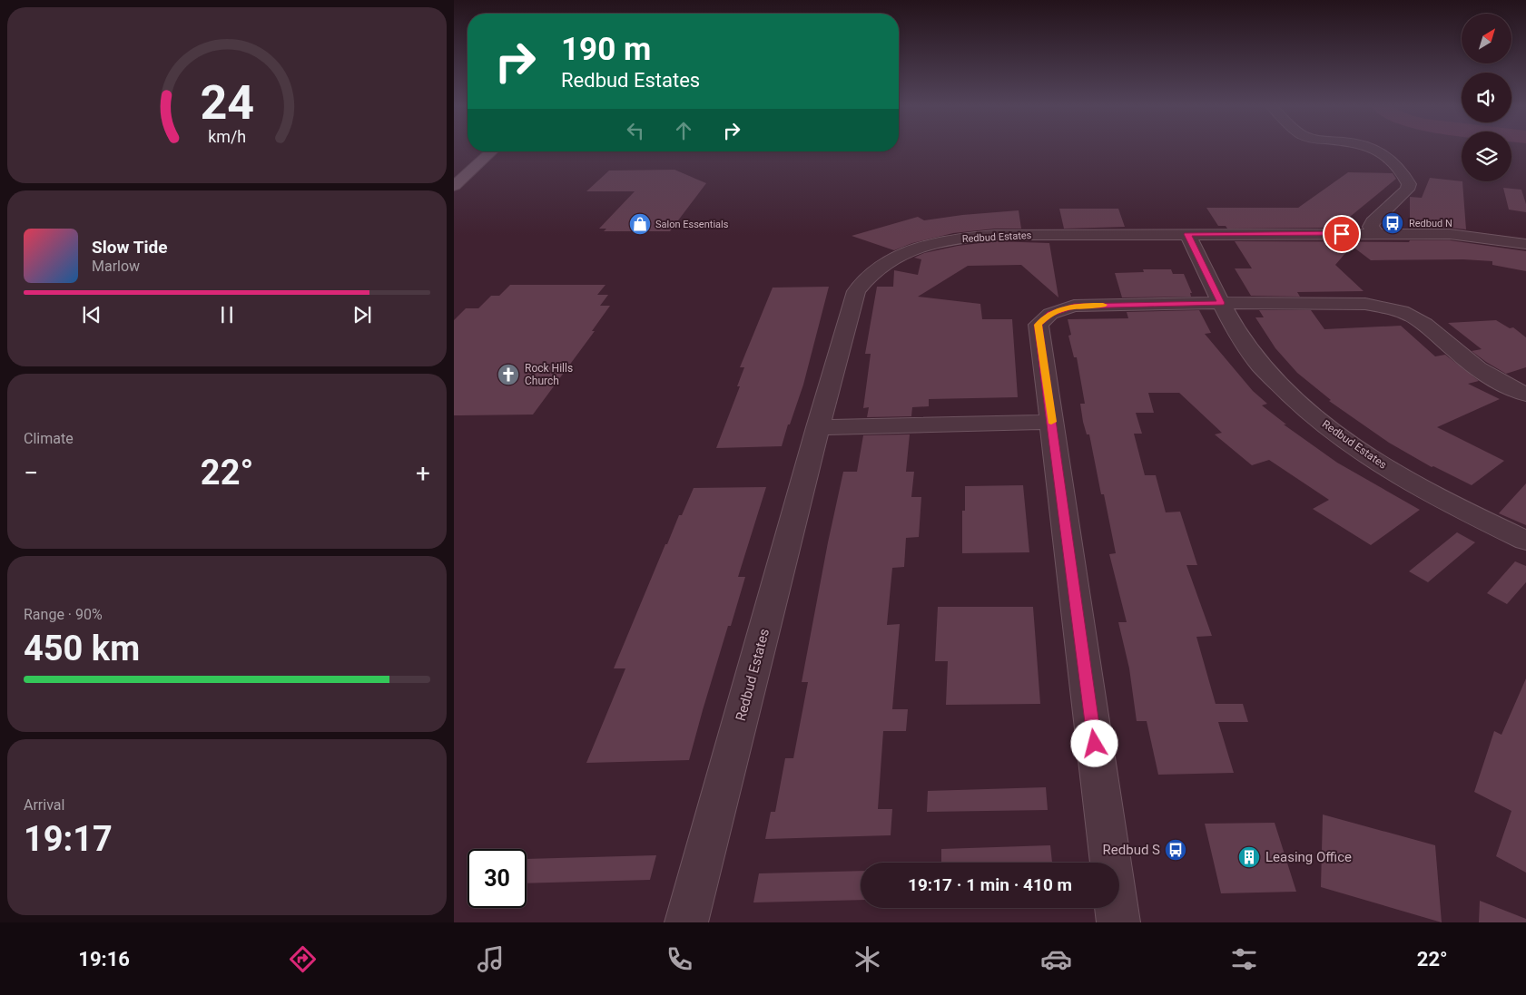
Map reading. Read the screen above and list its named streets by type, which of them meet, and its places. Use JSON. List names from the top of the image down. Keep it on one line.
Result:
{"streets":{"street":["Redbud Estates"]},"places":{"bus stop":["Redbud N","Redbud S"],"shop":["Salon Essentials"],"church":["Rock Hills Church"],"building":["Leasing Office"]},"north":"top right","page":{"turn":["190 m","Redbud Estates"],"song":["Slow Tide","Marlow"],"tile":["Climate",["Range · 90%","450 km"],["Arrival","19:17"]],"heat":["−","22°","+"],"limit":"30","trip":"19:17 · 1 min · 410 m","tabs":["19:16","22°"],"gauge":["24","km/h"]}}
